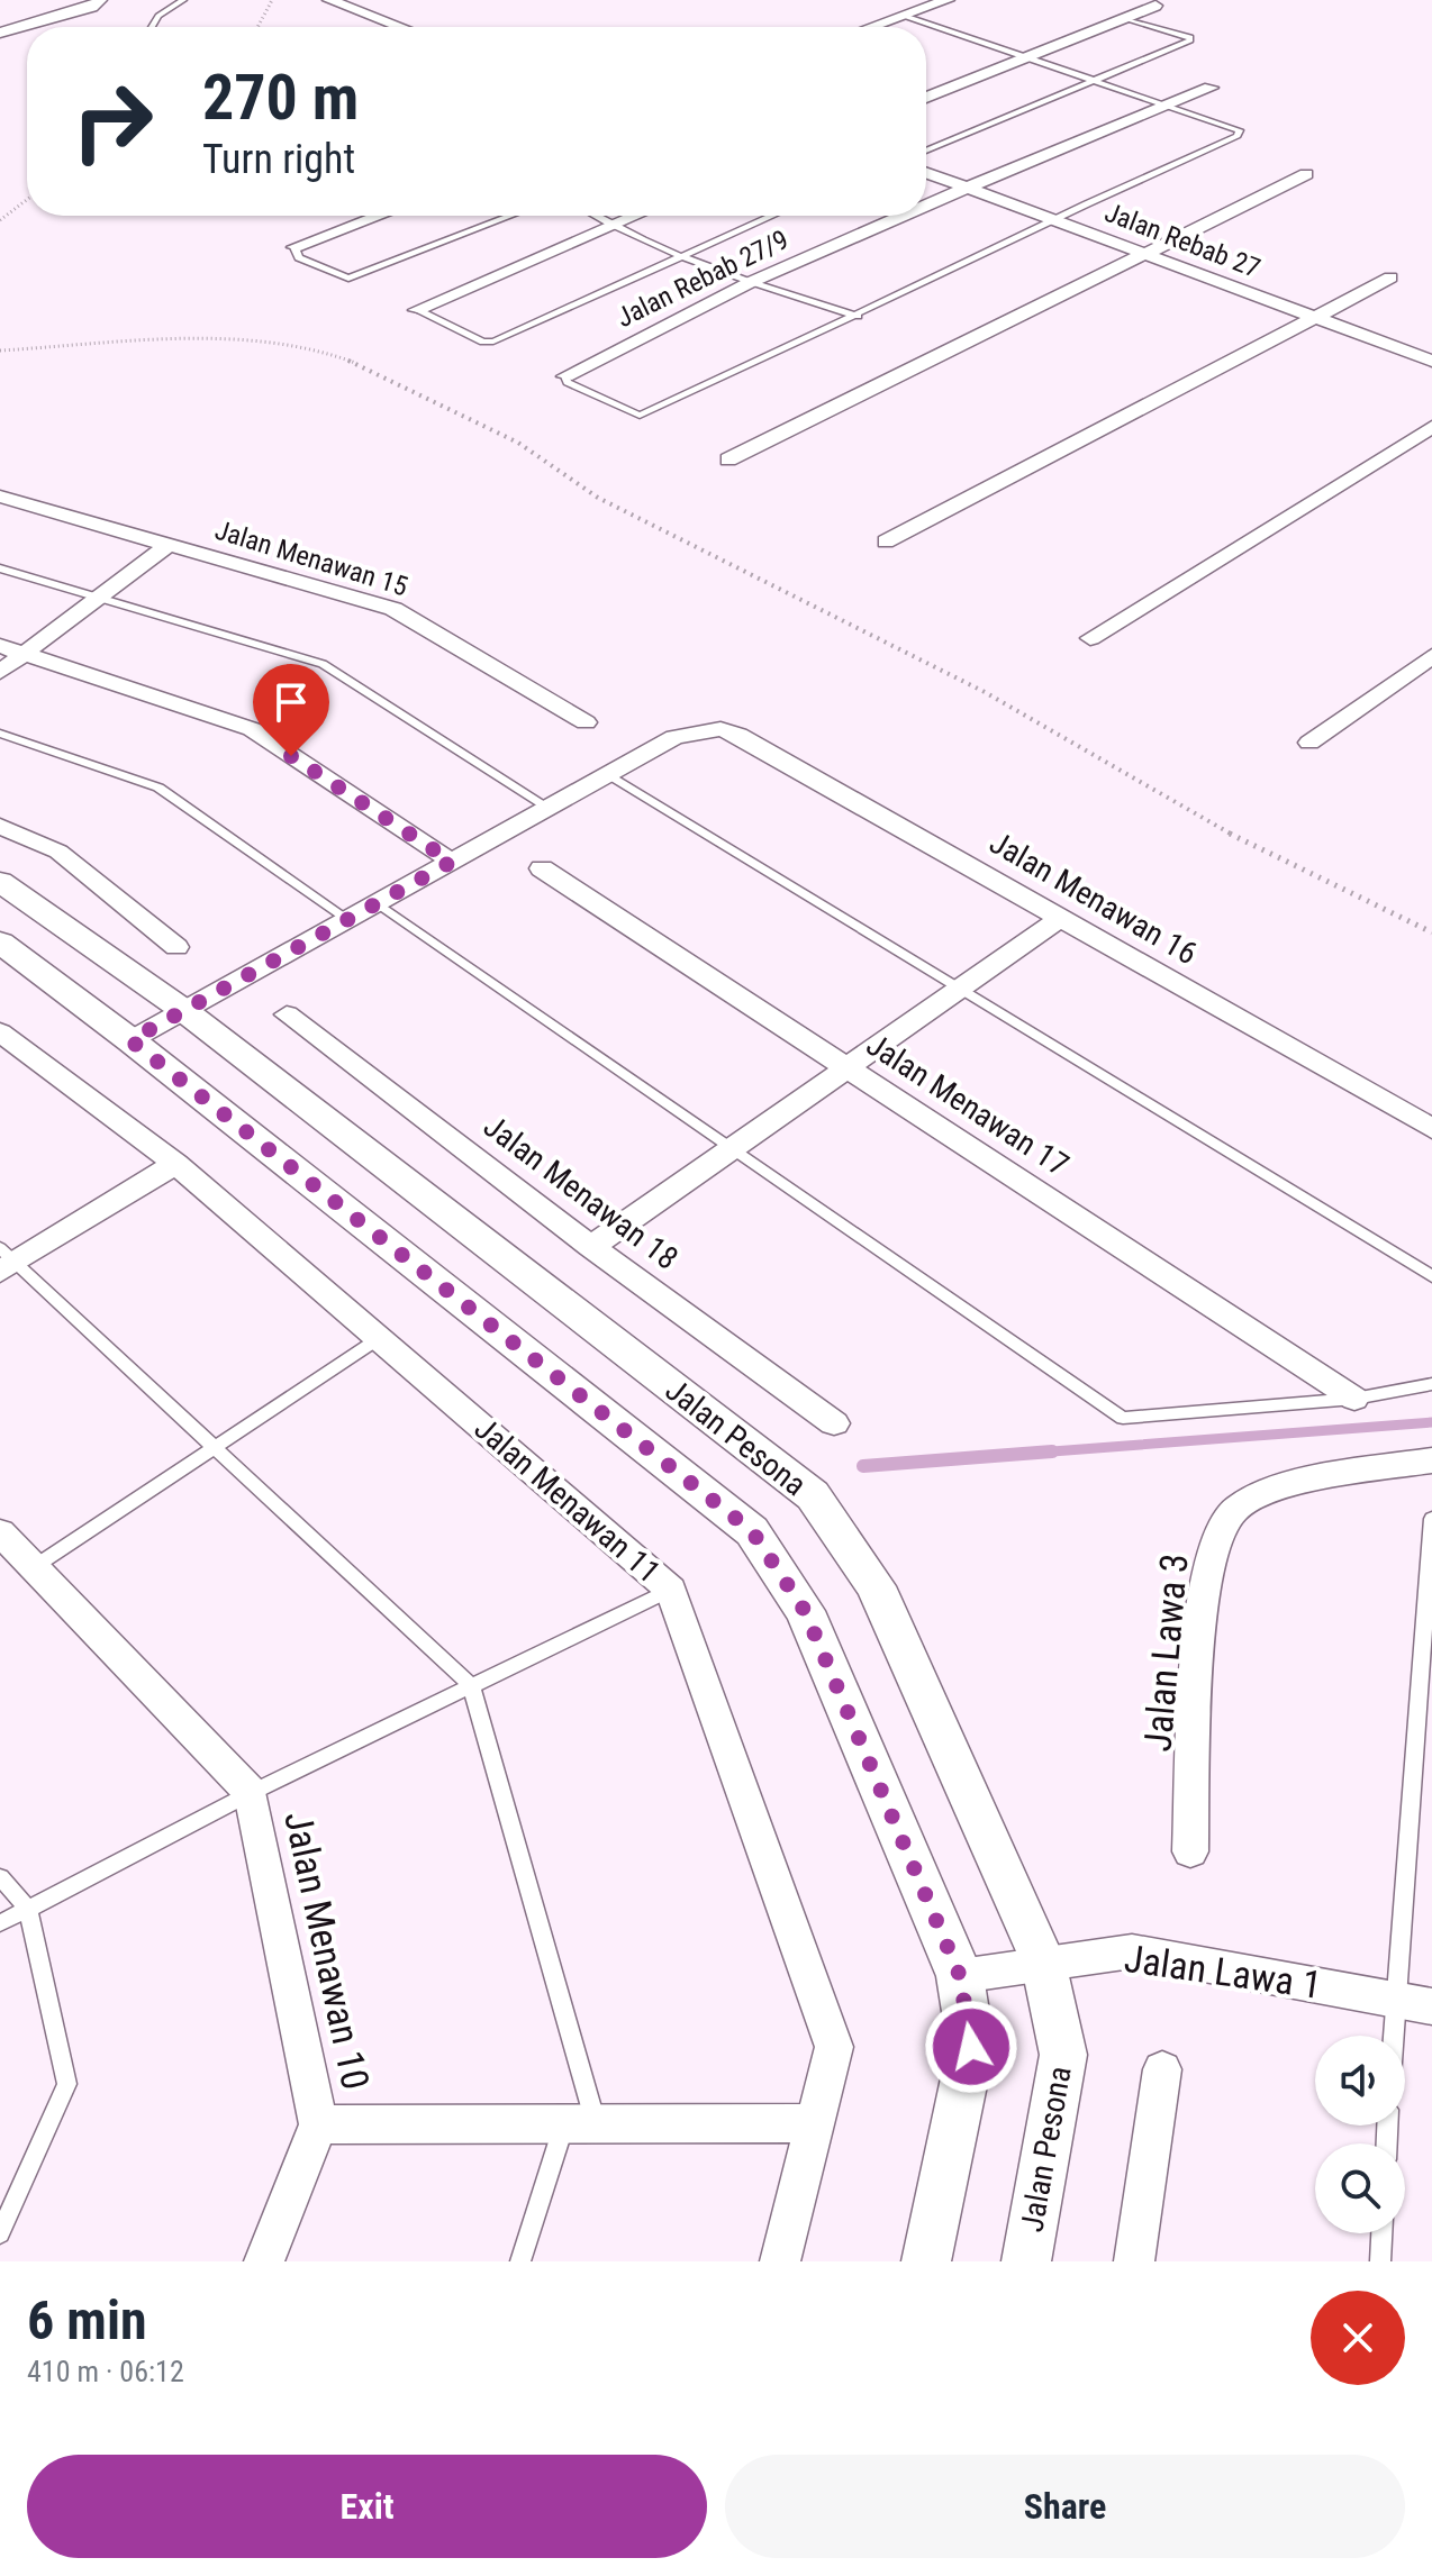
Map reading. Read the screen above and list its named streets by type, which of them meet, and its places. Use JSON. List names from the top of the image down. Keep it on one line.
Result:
{"streets":{"street":["Jalan Rebab 27","Jalan Rebab 27/9","Jalan Menawan 15","Jalan Menawan 16","Jalan Menawan 17","Jalan Menawan 18","Jalan Pesona","Jalan Menawan 11","Jalan Lawa 3","Jalan Menawan 10","Jalan Lawa 1"]},"crossings":[["Jalan Rebab 27","Jalan Rebab 27/9"],["Jalan Pesona","Jalan Lawa 1"]],"page":{"turn":["270 m","Turn right"],"heading":["6 min","410 m · 06:12"],"buttons":["Exit","Share"]}}
